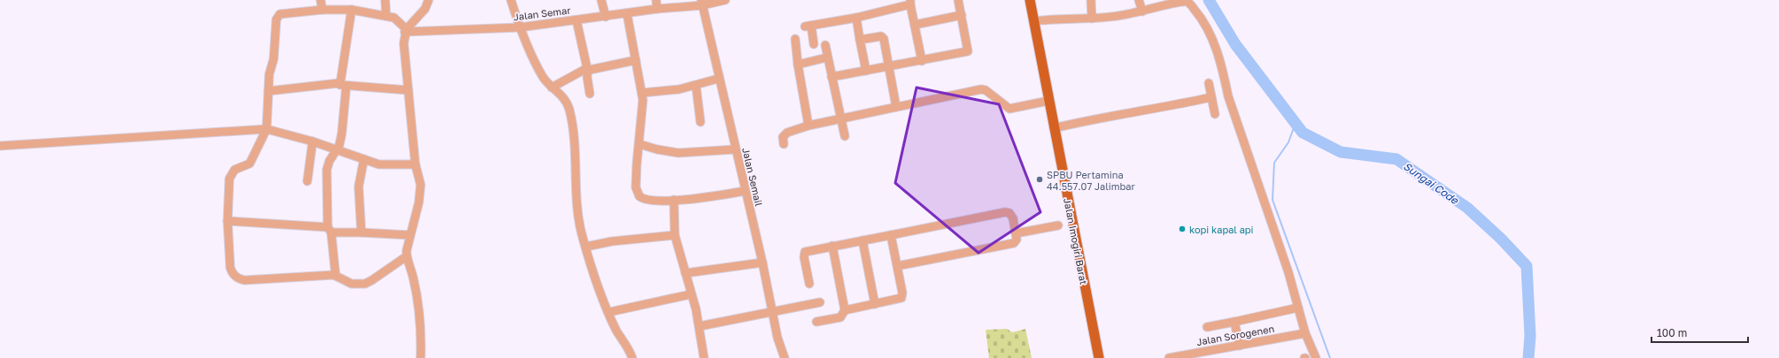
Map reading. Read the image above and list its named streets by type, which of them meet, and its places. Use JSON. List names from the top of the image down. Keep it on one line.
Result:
{"streets":{"main road":["Jalan Imogiri Barat"],"street":["Jalan Semar","Jalan Semail","Jalan Sorogenen"]},"crossings":[["Jalan Semar","Jalan Semail"]],"water":["Sungai Code"],"places":["SPBU Pertamina 44.557.07 Jalimbar","kopi kapal api"],"scale_bar":"100 m"}
